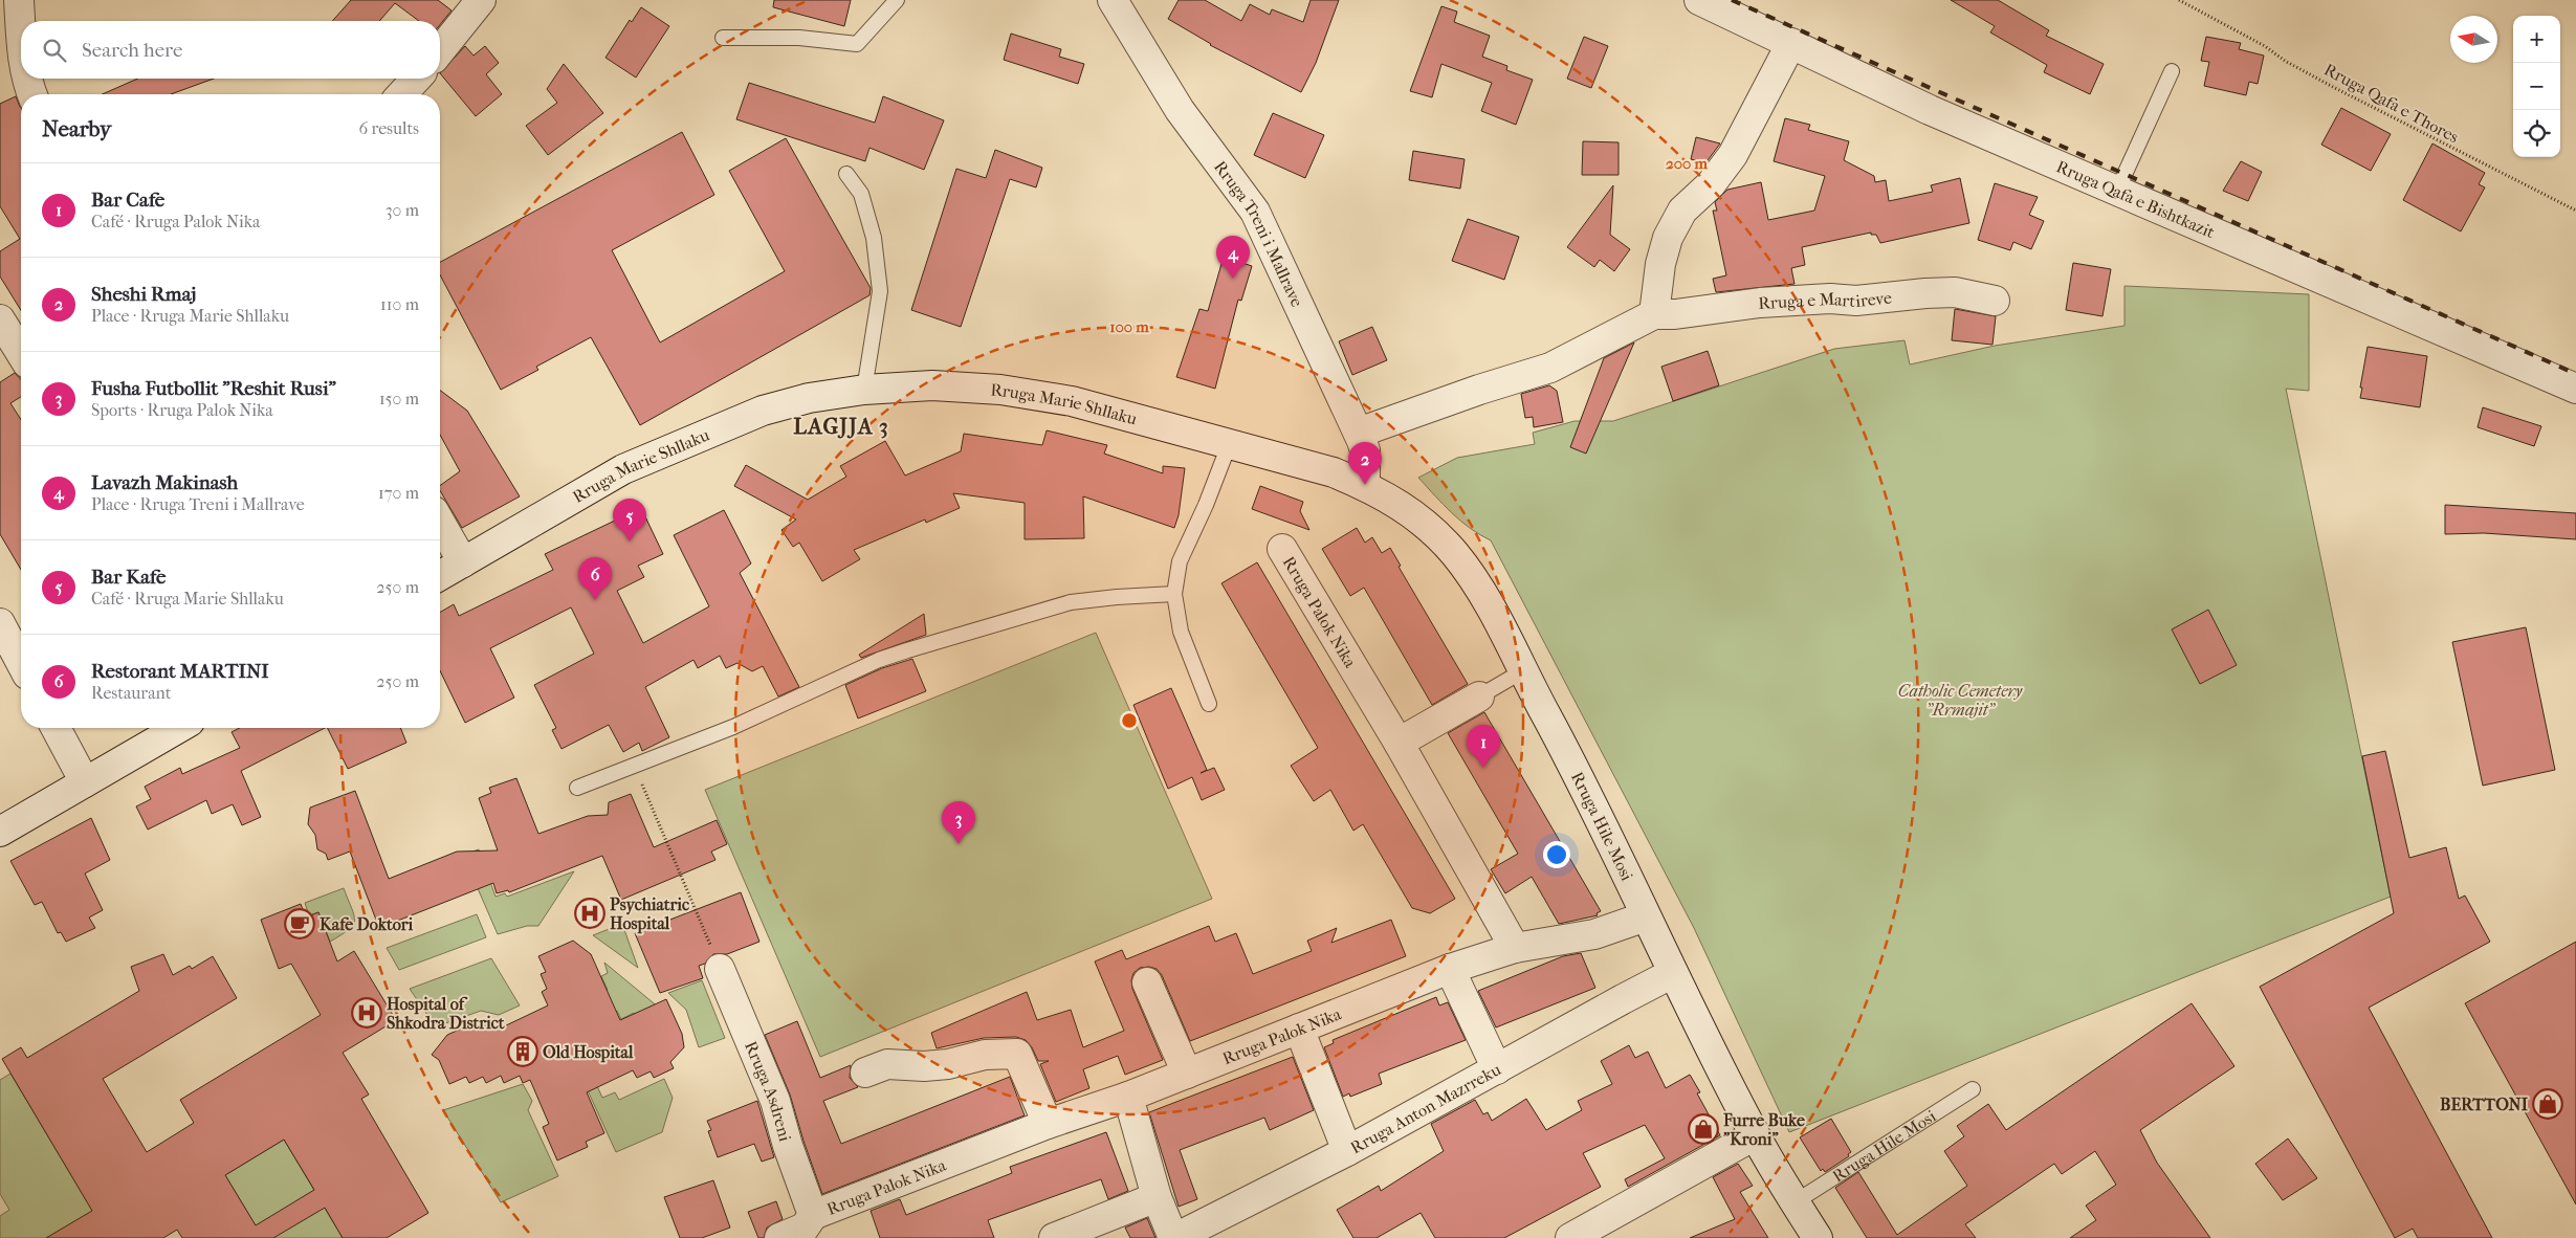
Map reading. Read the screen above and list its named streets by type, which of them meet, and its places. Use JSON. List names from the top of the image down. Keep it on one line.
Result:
{"streets":{"street":["Rruga Qafa e Bishtkazit","Rruga Treni i Mallrave","Rruga e Martireve","Rruga Marie Shllaku","Rruga Palok Nika","Rruga Hile Mosi","Rruga Asdreni","Rruga Anton Mazrreku"],"path":["Rruga Qafa e Thores"]},"crossings":[["Rruga Treni i Mallrave","Rruga e Martireve"],["Rruga Treni i Mallrave","Rruga Marie Shllaku"],["Rruga Treni i Mallrave","Rruga Hile Mosi"],["Rruga Marie Shllaku","Rruga Hile Mosi"],["Rruga Palok Nika","Rruga Hile Mosi"],["Rruga Palok Nika","Rruga Asdreni"],["Rruga Hile Mosi","Rruga Anton Mazrreku"]],"districts":["LAGJJA 3"],"parks":["Catholic Cemetery \"Rrmajit\""],"places":{"hospital":["Psychiatric Hospital","Hospital of Shkodra District"],"cafe":["Kafe Doktori"],"building":["Old Hospital"],"shop":["BERTTONI","Furre Buke \"Kroni\""]},"north":"left","page":{"map_buttons":["+","−"],"search":"Search here","heading":["Nearby","6 results"],"list":[{"mark":"1","name":"Bar Cafe","note":"Café · Rruga Palok Nika","value":"30 m"},{"mark":"2","name":"Sheshi Rmaj","note":"Place · Rruga Marie Shllaku","value":"110 m"},{"mark":"3","name":"Fusha Futbollit \"Reshit Rusi\"","note":"Sports · Rruga Palok Nika","value":"150 m"},{"mark":"4","name":"Lavazh Makinash","note":"Place · Rruga Treni i Mallrave","value":"170 m"},{"mark":"5","name":"Bar Kafe","note":"Café · Rruga Marie Shllaku","value":"250 m"},{"mark":"6","name":"Restorant MARTINI","note":"Restaurant","value":"250 m"}],"pins":["4","2","5","6","1","3"]},"rings":["200 m","100 m"]}
